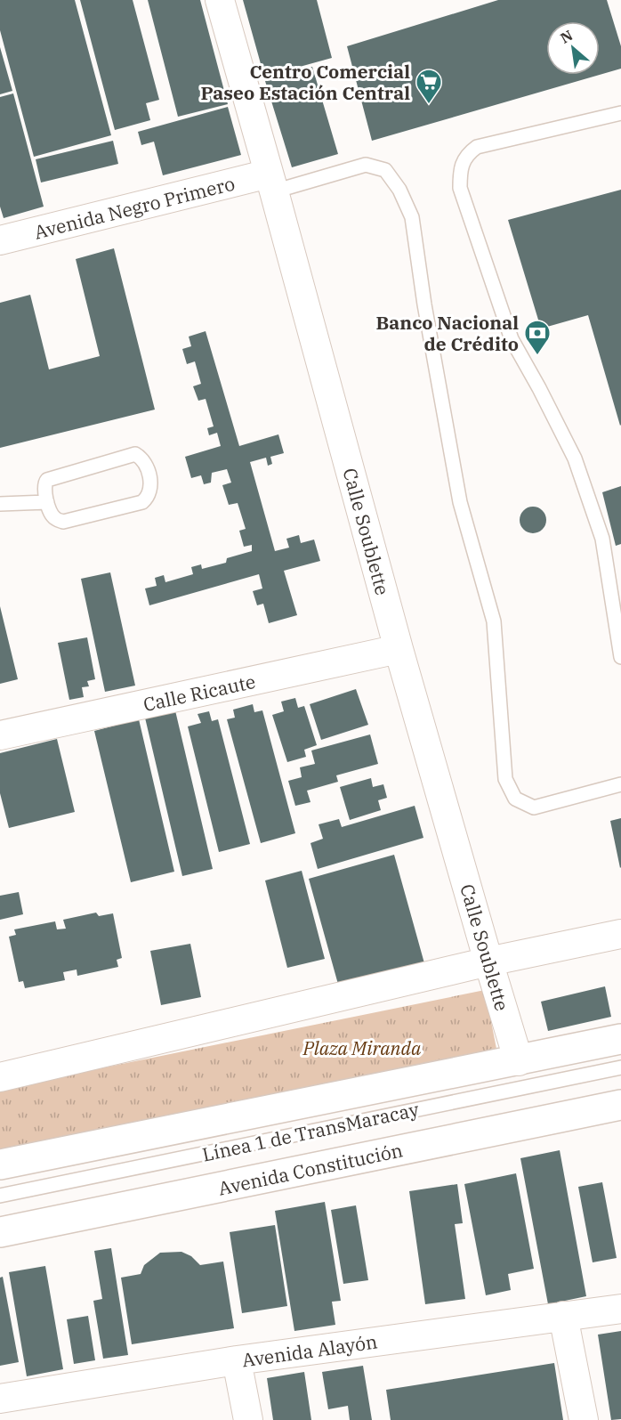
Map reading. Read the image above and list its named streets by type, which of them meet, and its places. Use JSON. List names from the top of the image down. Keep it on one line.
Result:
{"streets":{"street":["Avenida Negro Primero","Calle Soublette","Calle Ricaute","Avenida Constitución","Avenida Alayón"],"lane":["Línea 1 de TransMaracay"]},"crossings":[["Avenida Negro Primero","Calle Soublette"],["Calle Soublette","Calle Ricaute"]],"parks":["Plaza Miranda"],"places":{"supermarket":["Centro Comercial Paseo Estación Central"],"bank":["Banco Nacional de Crédito"]},"north":"top left"}
